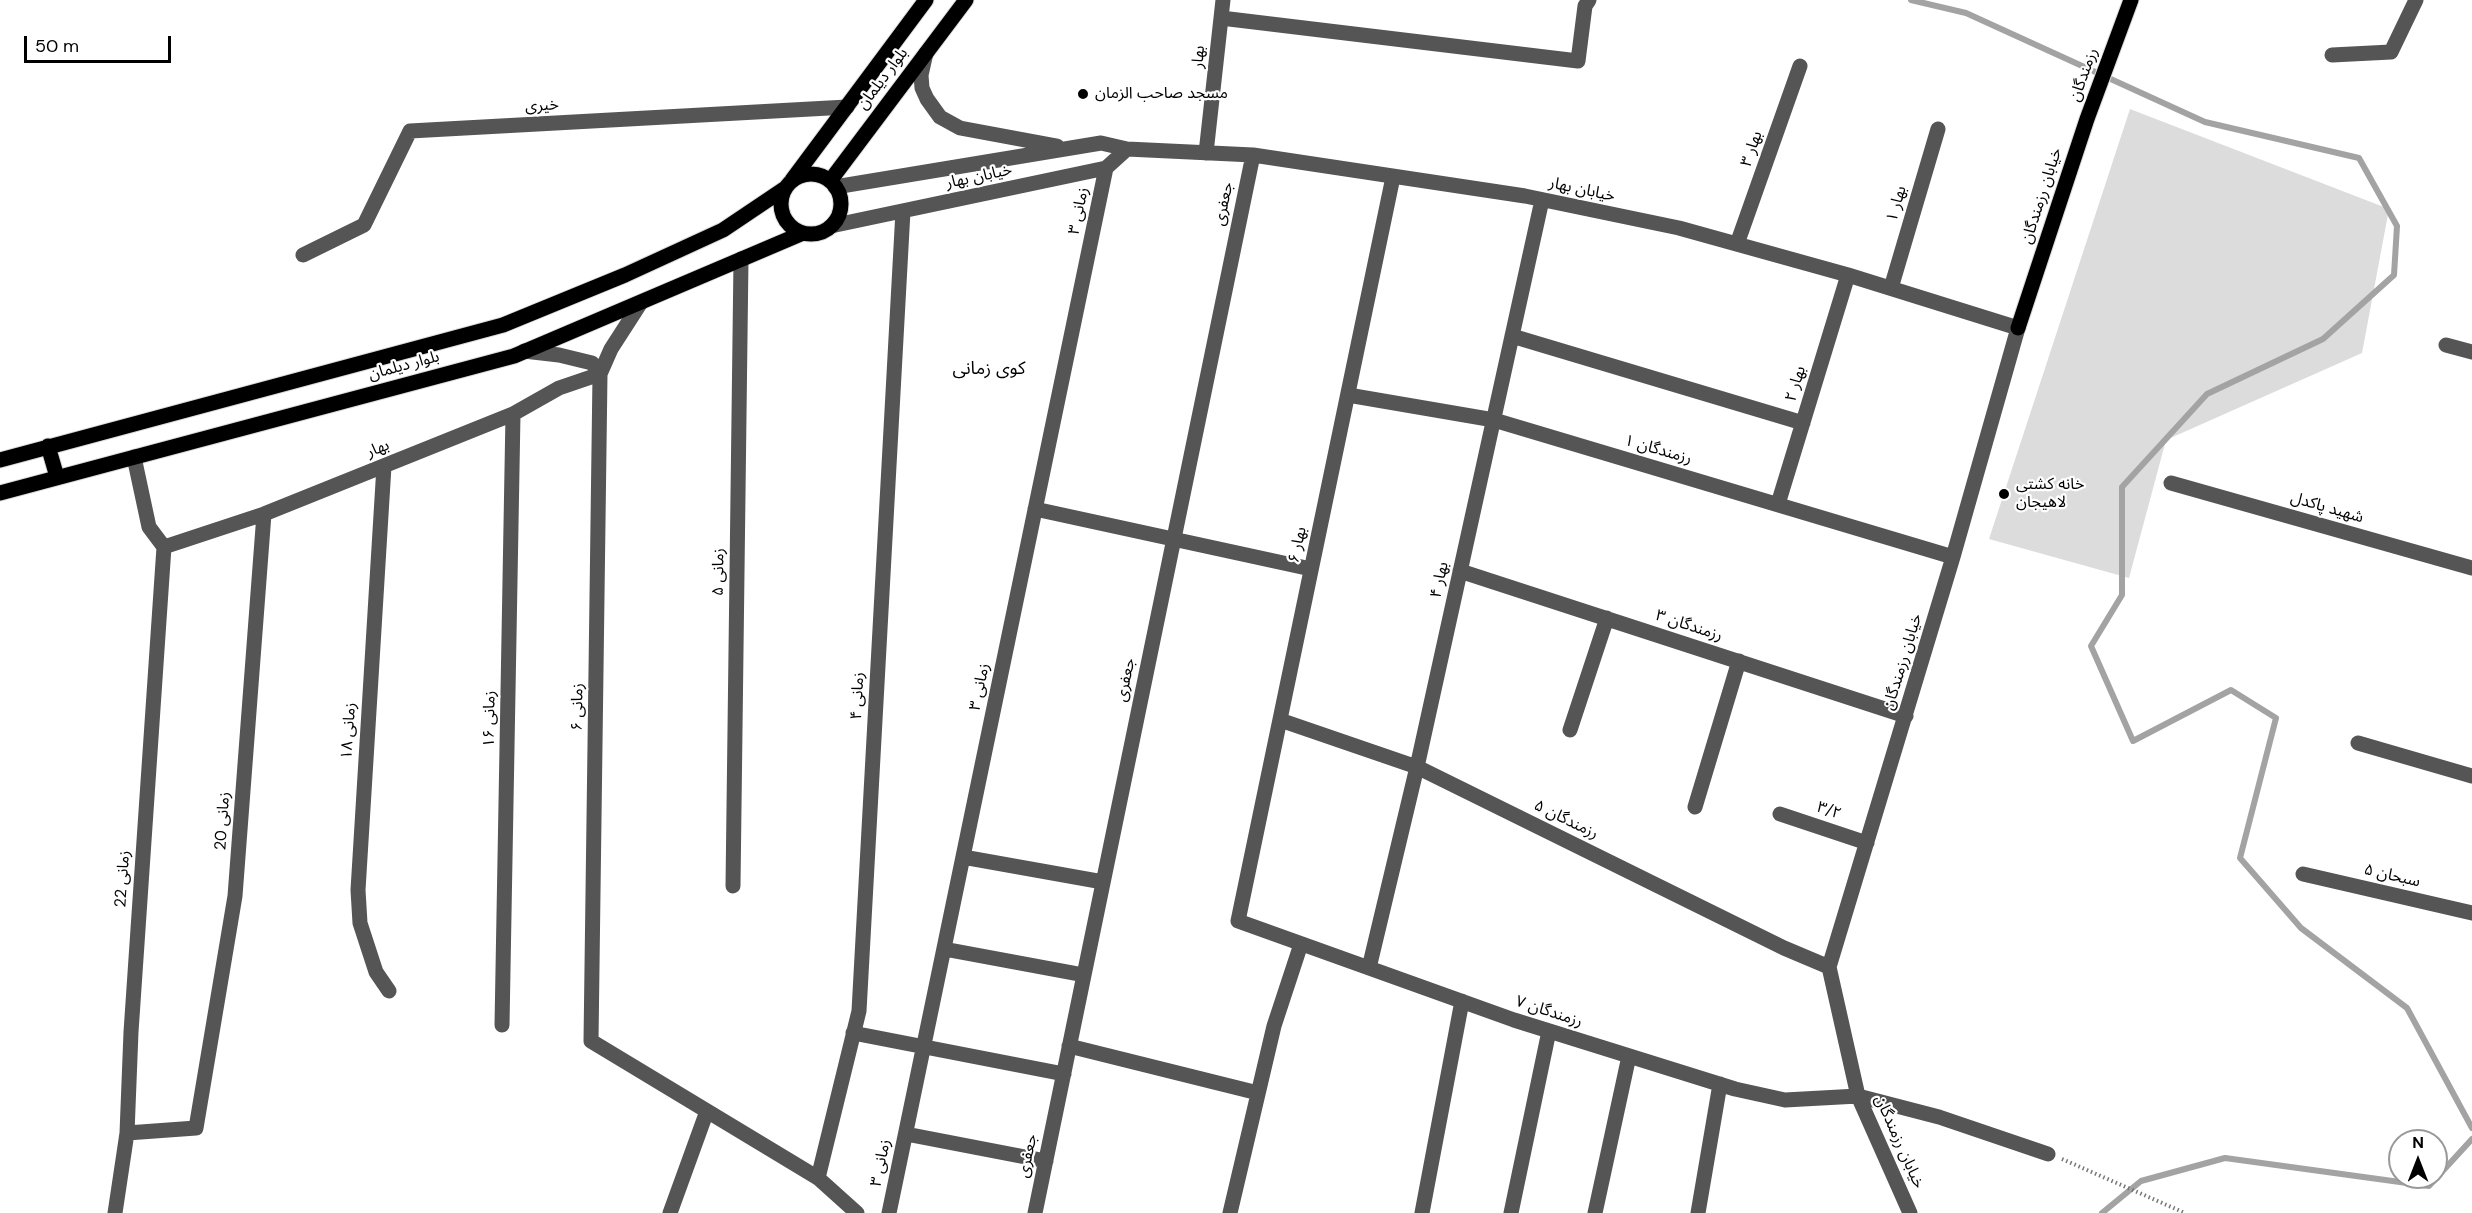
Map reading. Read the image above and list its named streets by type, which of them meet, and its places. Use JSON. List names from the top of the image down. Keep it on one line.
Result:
{"streets":{"main road":["رزمندگان","بلوار دیلمان","خیابان رزمندگان"],"street":["بهار","خیری","بهار ۳","خیابان بهار","جعفری","بهار ۱","زمانی ۳","بهار ۲","رزمندگان ۱","شهید پاکدل","بهار ۶","زمانی ۵","بهار ۴","رزمندگان ۳","زمانی ۴","زمانی ۶","زمانی ۱۶","زمانی ۱۸","۳/۲","رزمندگان ۵","زمانی 20","سبحان ۵","زمانی 22","رزمندگان ۷"]},"crossings":[["بهار","خیابان بهار"],["بهار","زمانی ۶"],["بهار","زمانی ۱۶"],["بهار","زمانی ۱۸"],["بهار","زمانی 20"],["بهار","زمانی 22"],["رزمندگان","خیابان رزمندگان"],["بلوار دیلمان","خیری"],["بلوار دیلمان","خیابان بهار"],["بلوار دیلمان","زمانی ۵"],["بهار ۳","خیابان بهار"],["خیابان بهار","خیابان رزمندگان"],["خیابان بهار","جعفری"],["خیابان بهار","بهار ۱"],["خیابان بهار","زمانی ۳"],["خیابان بهار","بهار ۲"],["خیابان بهار","بهار ۶"],["خیابان بهار","بهار ۴"],["خیابان بهار","زمانی ۴"],["خیابان رزمندگان","رزمندگان ۱"],["خیابان رزمندگان","رزمندگان ۳"],["خیابان رزمندگان","۳/۲"],["خیابان رزمندگان","رزمندگان ۵"],["خیابان رزمندگان","رزمندگان ۷"],["بهار ۲","رزمندگان ۱"],["رزمندگان ۱","بهار ۶"],["رزمندگان ۱","بهار ۴"],["بهار ۶","رزمندگان ۵"],["بهار ۶","رزمندگان ۷"],["بهار ۴","رزمندگان ۳"],["بهار ۴","رزمندگان ۵"],["بهار ۴","رزمندگان ۷"],["زمانی 20","زمانی 22"]],"districts":["کوی زمانی"],"places":["مسجد صاحب الزمان","خانه کشتی لاهیجان"],"scale_bar":"50 m","north":"top"}
